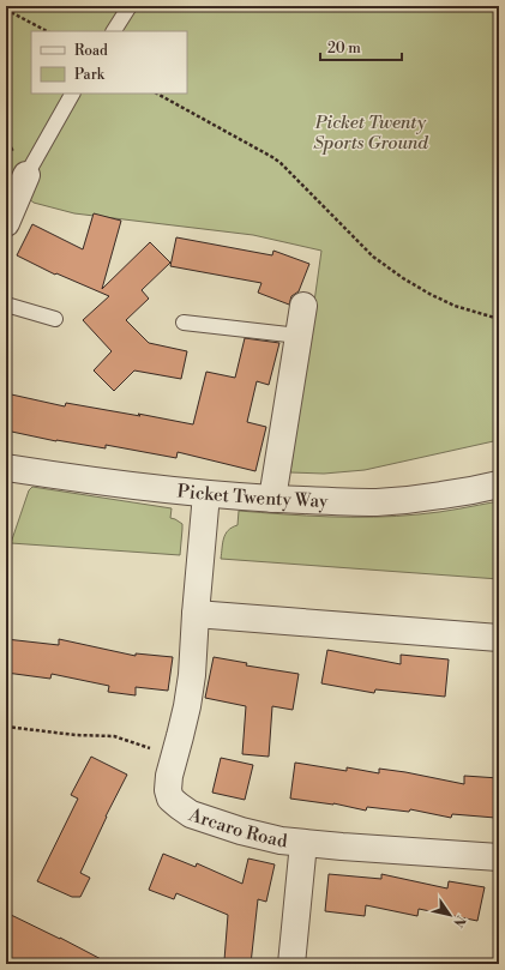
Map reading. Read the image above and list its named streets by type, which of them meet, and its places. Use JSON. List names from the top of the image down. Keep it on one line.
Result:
{"streets":{"street":["Picket Twenty Way","Arcaro Road"]},"crossings":[["Picket Twenty Way","Arcaro Road"]],"parks":["Picket Twenty Sports Ground"],"legend":["Road","Park"],"scale_bar":"20 m","north":"bottom right"}
